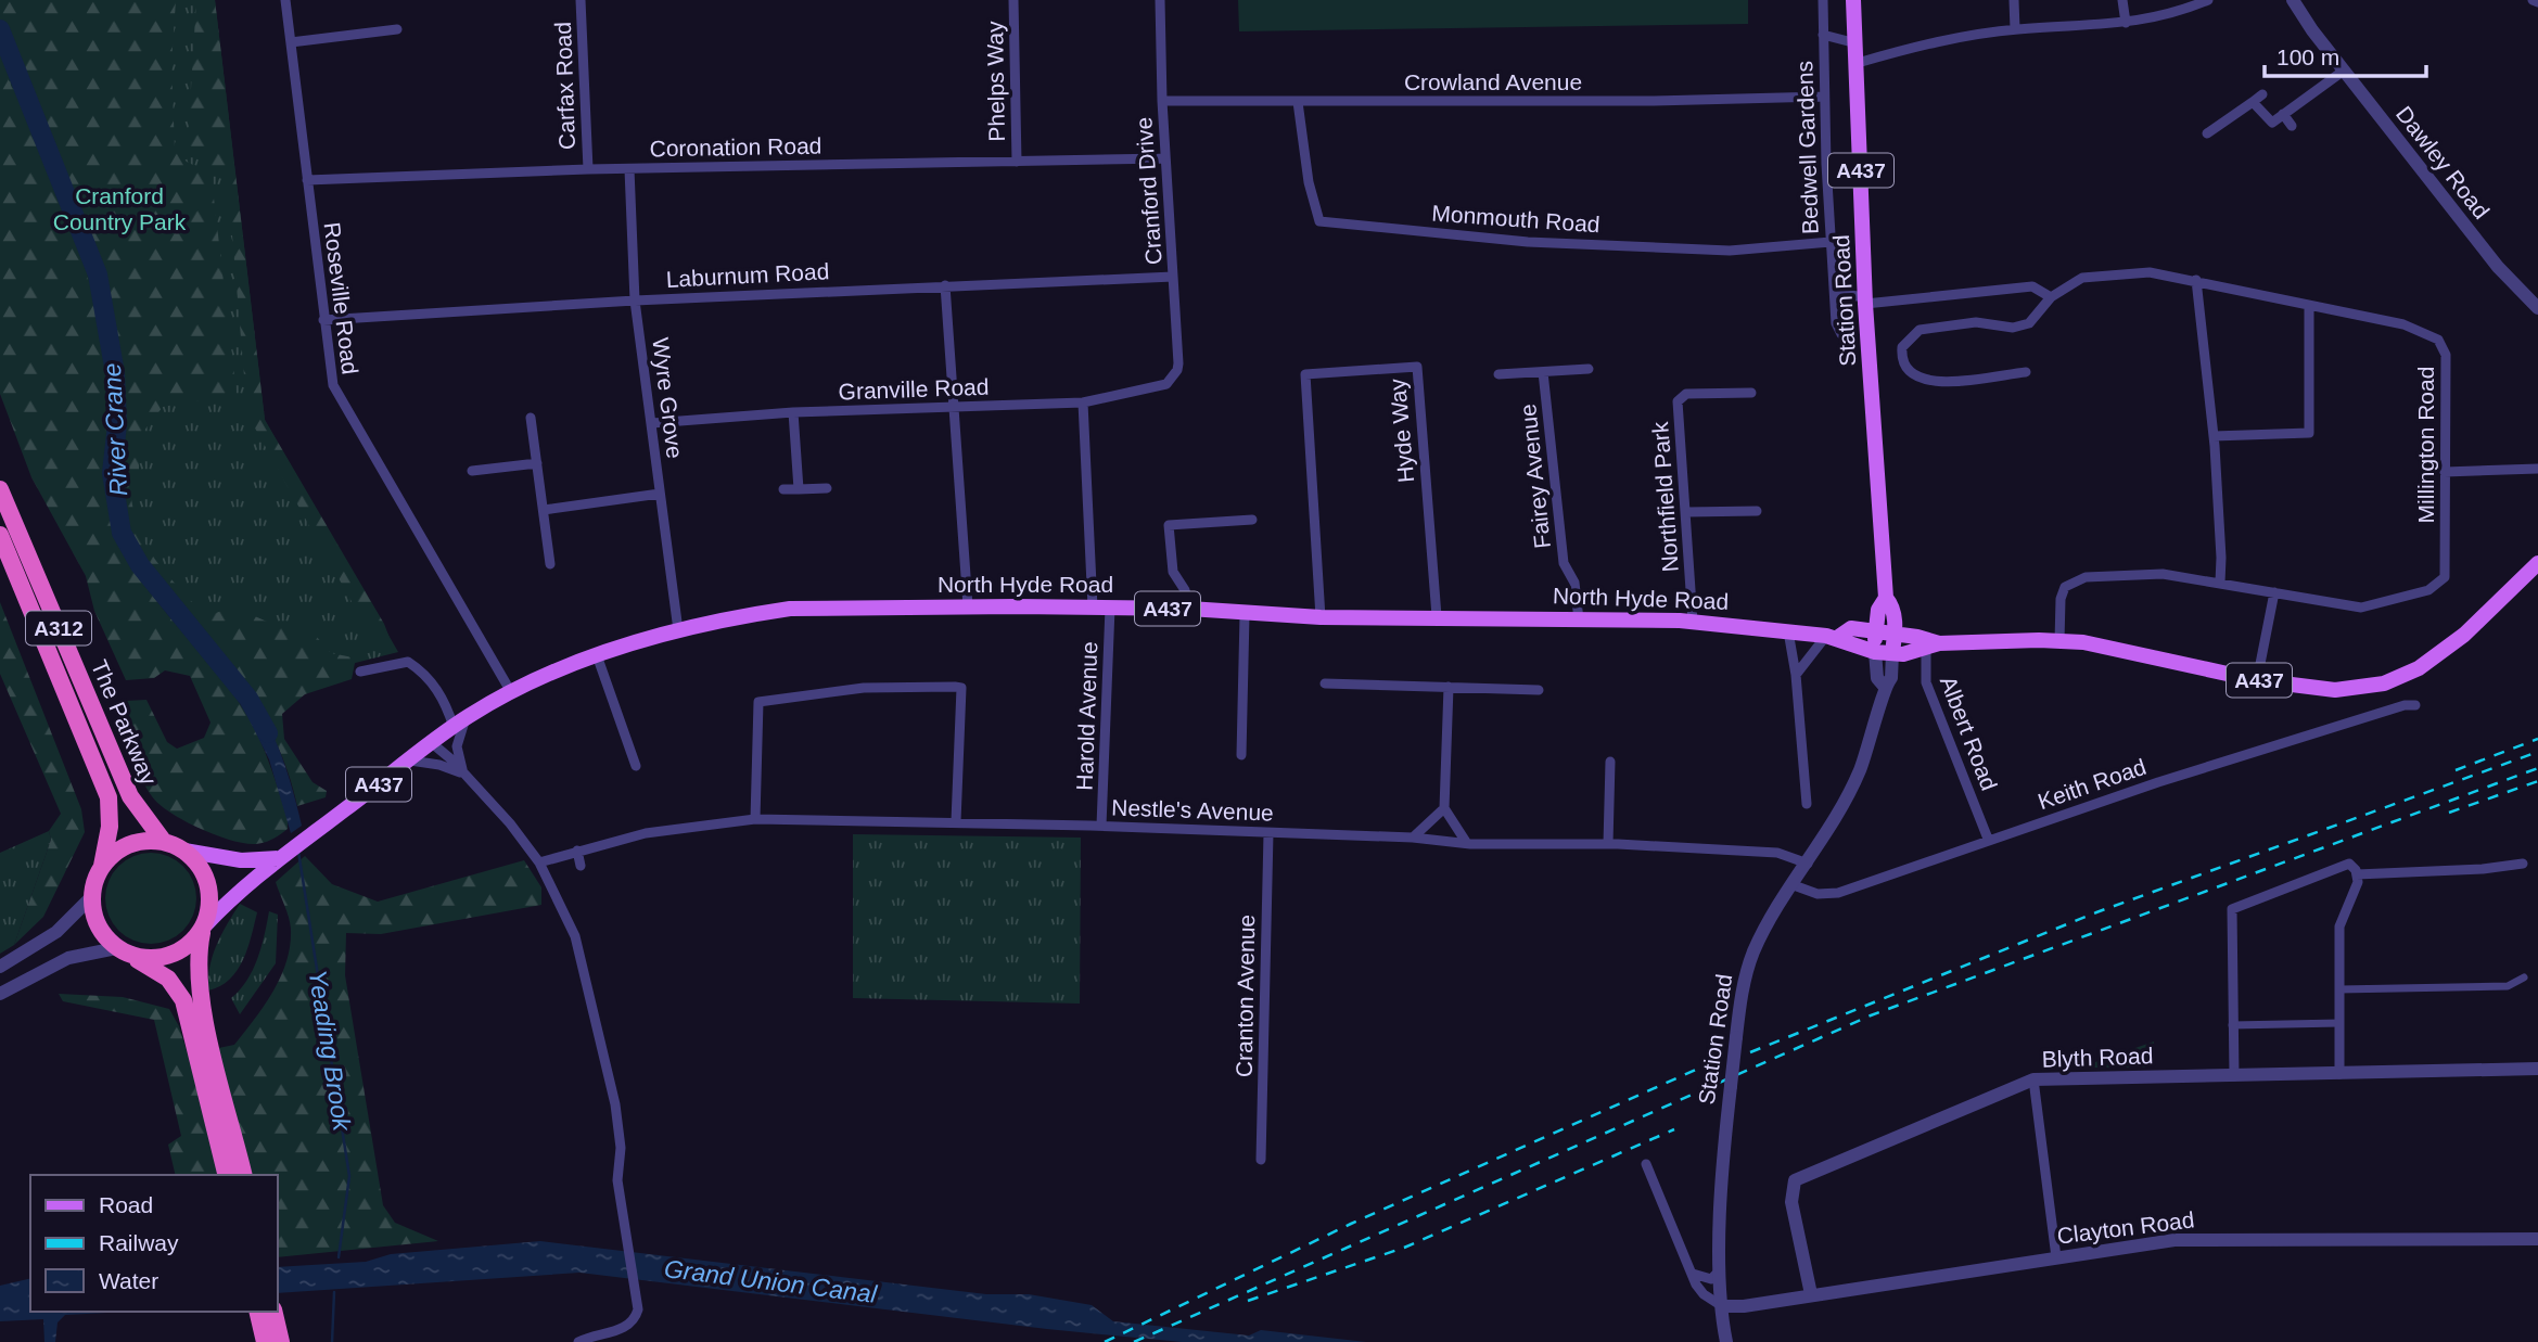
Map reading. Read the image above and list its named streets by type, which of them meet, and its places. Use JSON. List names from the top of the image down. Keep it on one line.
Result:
{"streets":{"highway":["A312","The Parkway"],"main road":["A437","Station Road","North Hyde Road"],"street":["Phelps Way","Crowland Avenue","Carfax Road","Coronation Road","Bedwell Gardens","Dawley Road","Cranford Drive","Monmouth Road","Laburnum Road","Roseville Road","Granville Road","Wyre Grove","Hyde Way","Millington Road","Fairey Avenue","Northfield Park","Harold Avenue","Albert Road","Keith Road","Nestle's Avenue","Cranton Avenue","Blyth Road","Clayton Road"]},"crossings":[["Phelps Way","Coronation Road"],["Crowland Avenue","Bedwell Gardens"],["Crowland Avenue","Cranford Drive"],["Crowland Avenue","Monmouth Road"],["Carfax Road","Coronation Road"],["Coronation Road","Cranford Drive"],["Coronation Road","Roseville Road"],["Coronation Road","Wyre Grove"],["Bedwell Gardens","Monmouth Road"],["Cranford Drive","Laburnum Road"],["Cranford Drive","Granville Road"],["Laburnum Road","Roseville Road"],["Laburnum Road","Wyre Grove"],["Roseville Road","North Hyde Road"],["Station Road","North Hyde Road"],["Station Road","Keith Road"],["Station Road","Nestle's Avenue"],["Station Road","Clayton Road"],["Granville Road","Wyre Grove"],["Wyre Grove","North Hyde Road"],["Hyde Way","North Hyde Road"],["Millington Road","North Hyde Road"],["Fairey Avenue","North Hyde Road"],["Northfield Park","North Hyde Road"],["North Hyde Road","Harold Avenue"],["North Hyde Road","The Parkway"],["North Hyde Road","Albert Road"],["Harold Avenue","Nestle's Avenue"],["Albert Road","Keith Road"],["Nestle's Avenue","Cranton Avenue"],["Blyth Road","Clayton Road"]],"water":["River Crane","Yeading Brook","Grand Union Canal"],"parks":["Cranford Country Park"],"legend":["Road","Railway","Water"],"scale_bar":"100 m"}
